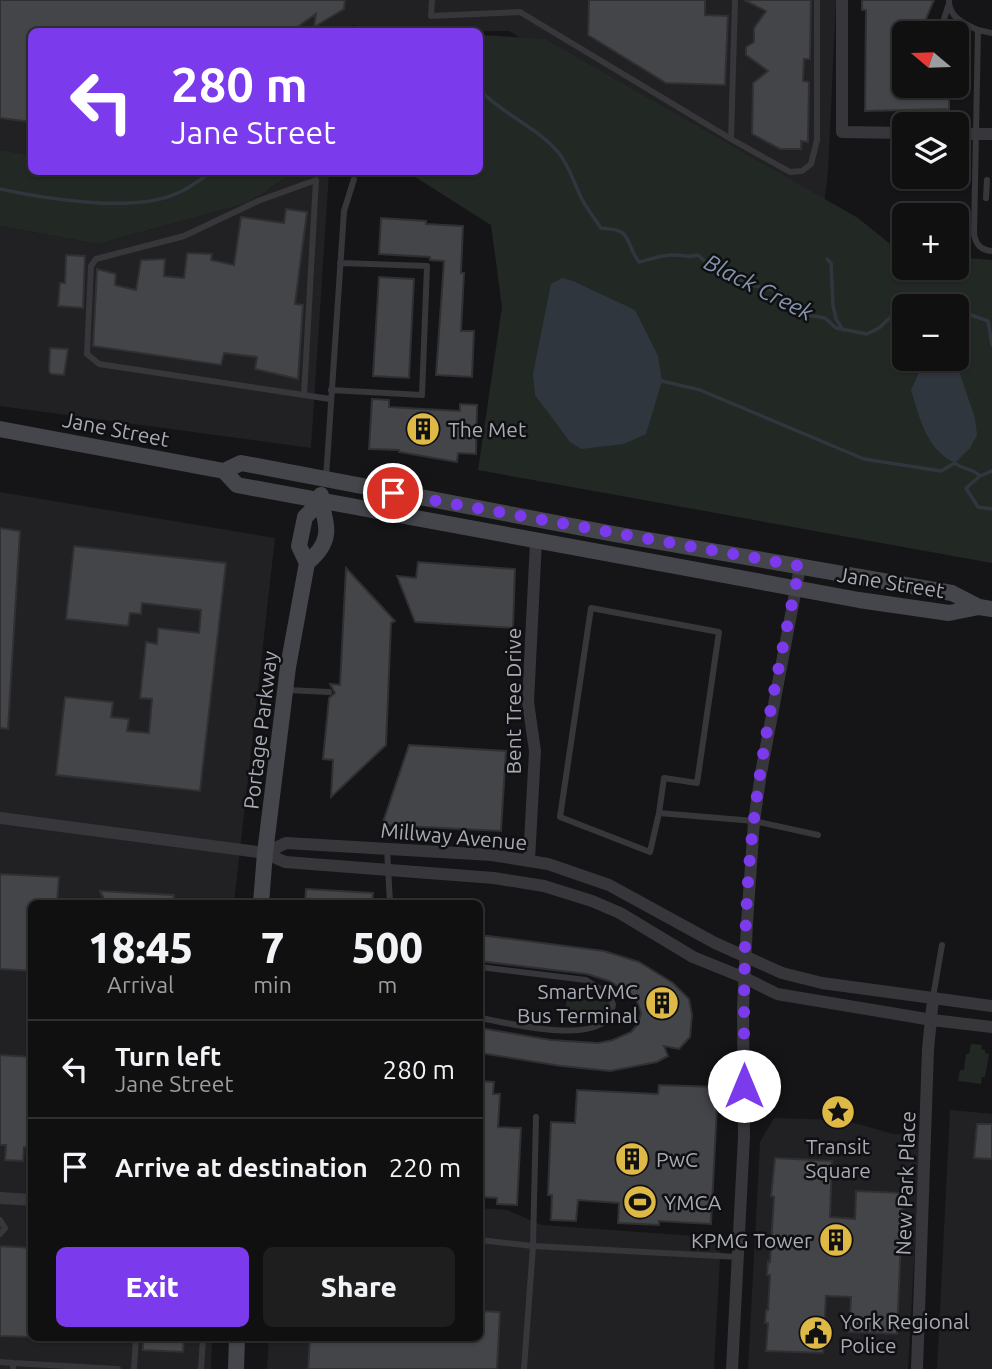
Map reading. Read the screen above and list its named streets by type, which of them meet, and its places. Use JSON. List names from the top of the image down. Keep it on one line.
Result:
{"streets":{"main road":["Jane Street","Portage Parkway"],"street":["Bent Tree Drive","Millway Avenue","New Park Place"]},"crossings":[["Jane Street","Bent Tree Drive"],["Jane Street","Portage Parkway"],["Bent Tree Drive","Millway Avenue"],["Portage Parkway","Millway Avenue"],["Millway Avenue","New Park Place"]],"water":["Black Creek"],"places":{"building":["The Met","SmartVMC Bus Terminal","PwC","KPMG Tower"],"place":["Transit Square"],"sports":["YMCA"],"public building":["York Regional Police"]},"north":"left","page":{"map_buttons":["+","−"],"turn":["280 m","Jane Street"],"eta":["18:45","Arrival","7","min","500","m"],"list":[{"name":"Turn left","note":"Jane Street","value":"280 m"},{"name":"Arrive at destination","value":"220 m"}],"buttons":["Exit","Share"]}}
